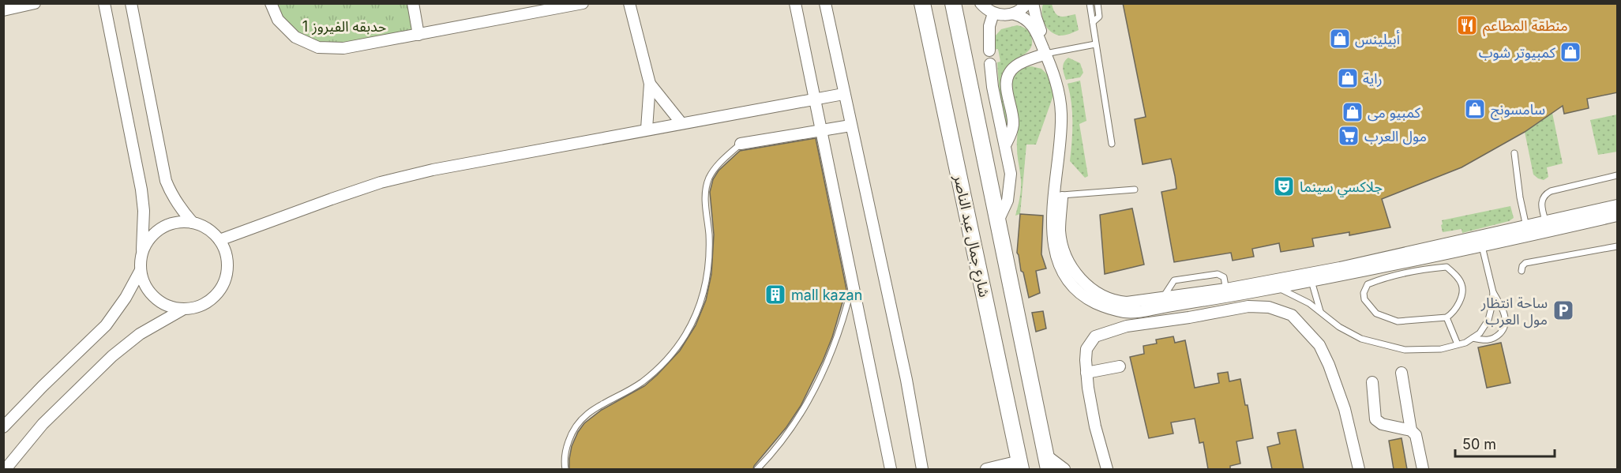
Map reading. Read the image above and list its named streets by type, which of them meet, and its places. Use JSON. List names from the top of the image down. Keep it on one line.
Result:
{"streets":{"main road":["شارع جمال عبد الناصر"]},"parks":["حدبقه الفيروز 1"],"places":{"restaurant":["منطقة المطاعم"],"shop":["أبيلينس","كمبيوتر شوب","راية","سامسونج","كمبيو مى"],"supermarket":["مول العرب"],"theatre":["جلاكسي سينما"],"building":["mall kazan"],"parking":["ساحة انتظار مول العرب"]},"scale_bar":"50 m"}
